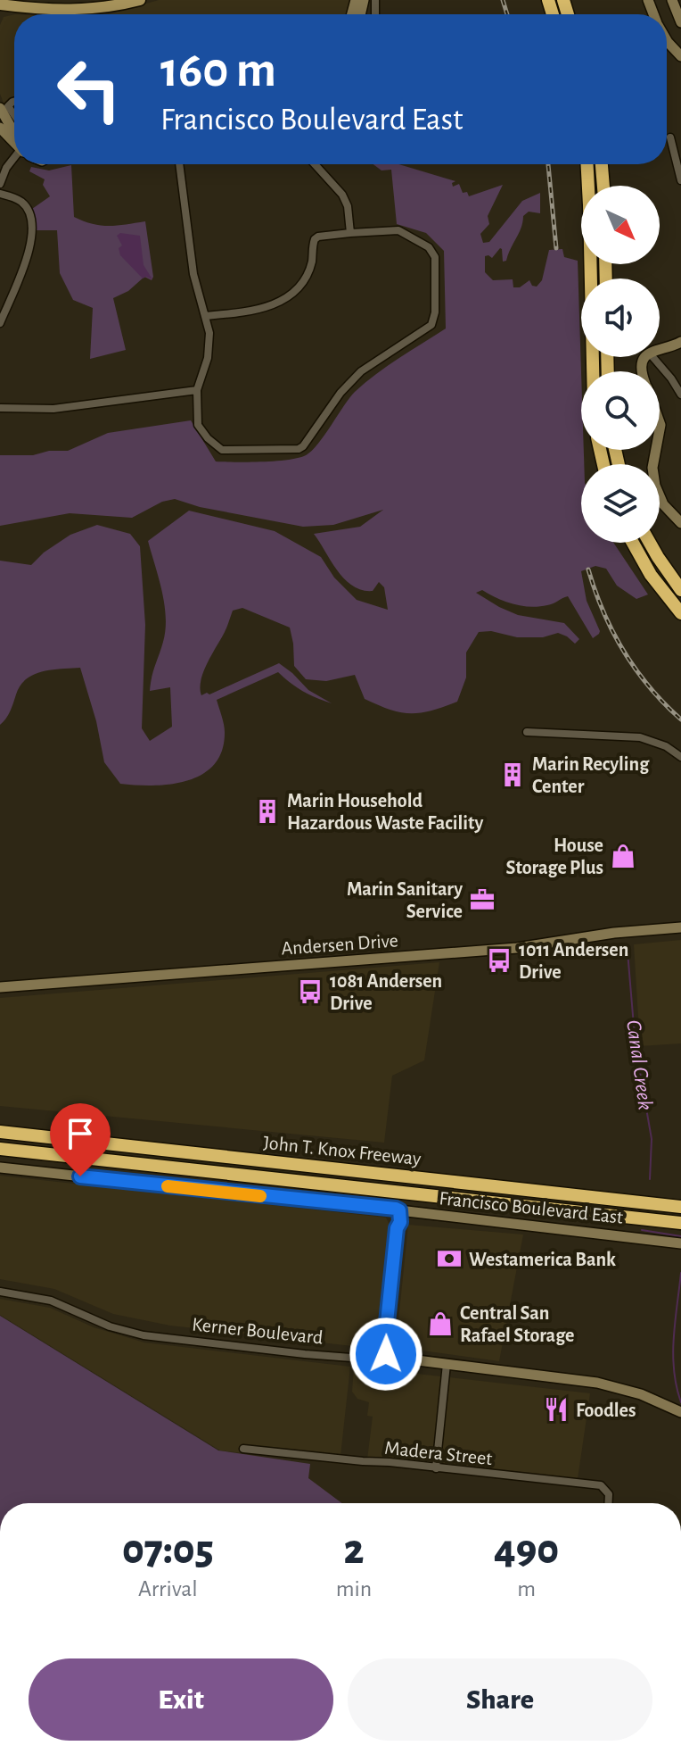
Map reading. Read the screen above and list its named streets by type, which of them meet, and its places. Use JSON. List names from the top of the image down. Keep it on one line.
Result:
{"streets":{"highway":["John T. Knox Freeway"],"street":["Andersen Drive","Francisco Boulevard East","Kerner Boulevard","Madera Street"]},"water":["Canal Creek"],"places":{"building":["Marin Recyling Center","Marin Household Hazardous Waste Facility"],"shop":["House Storage Plus","Central San Rafael Storage"],"office":["Marin Sanitary Service"],"bus stop":["1011 Andersen Drive","1081 Andersen Drive"],"bank":["Westamerica Bank"],"restaurant":["Foodles"]},"north":"bottom right","page":{"turn":["160 m","Francisco Boulevard East"],"eta":["07:05","Arrival","2","min","490","m"],"buttons":["Exit","Share"]}}
